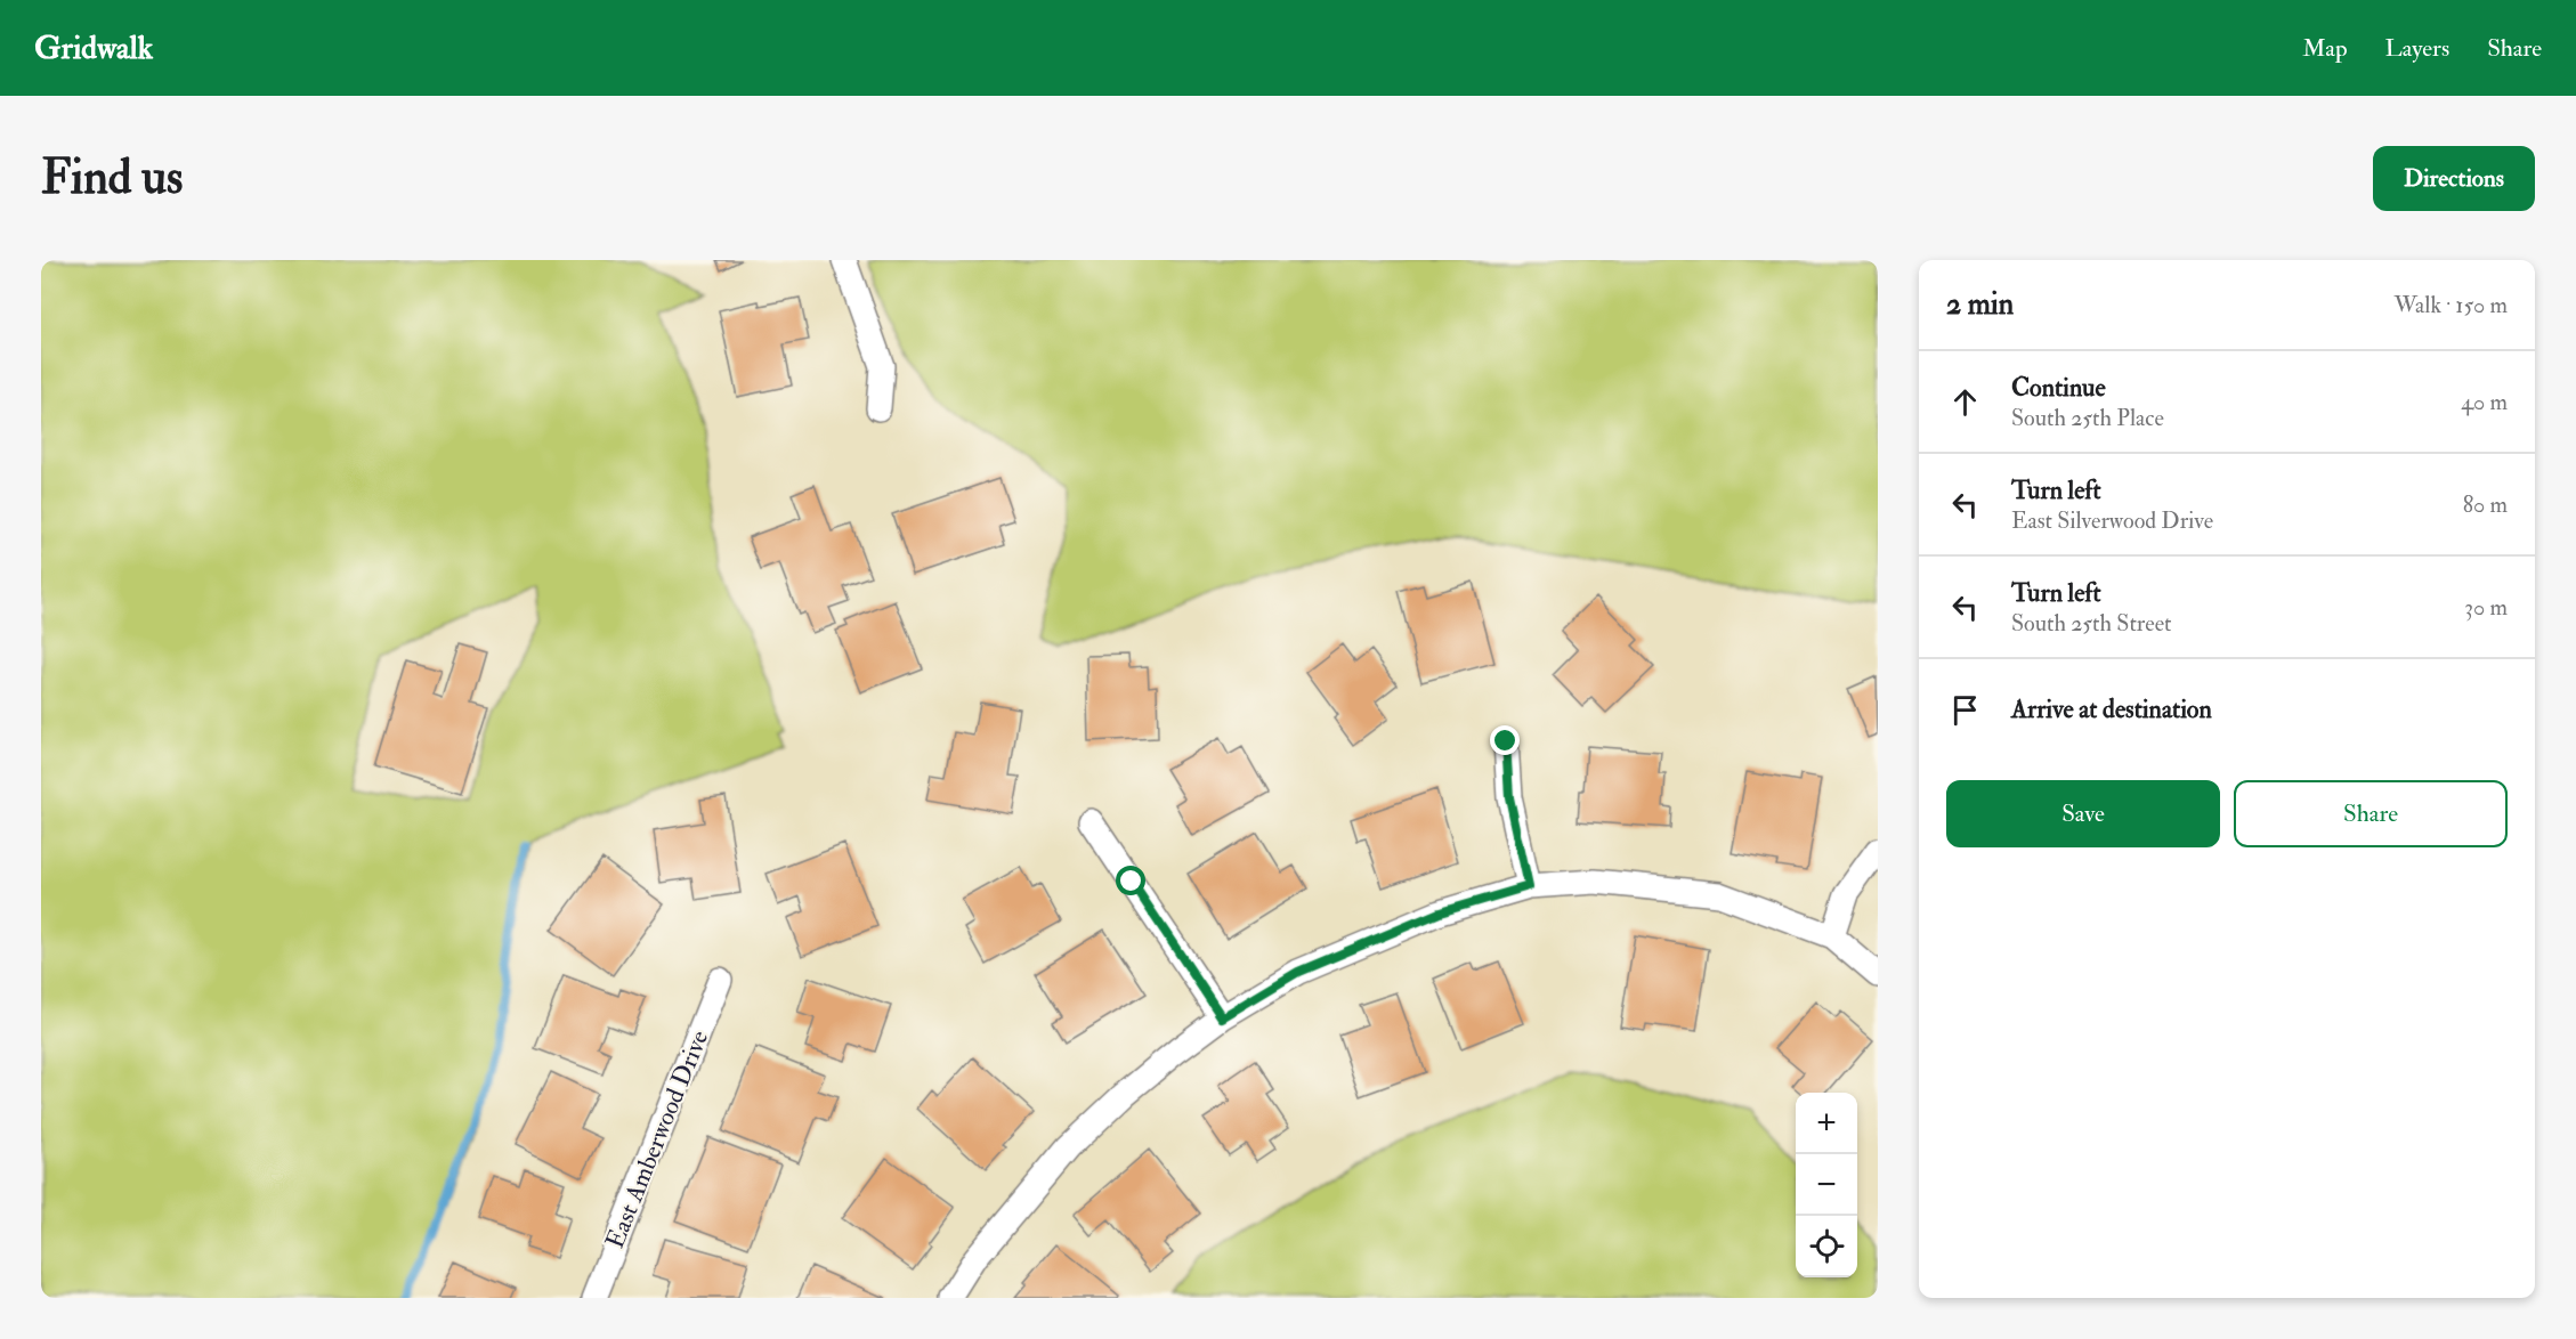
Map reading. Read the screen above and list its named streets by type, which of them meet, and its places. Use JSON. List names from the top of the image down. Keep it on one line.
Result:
{"streets":{"street":["East Amberwood Drive"]},"page":{"header":"Gridwalk","nav":["Map","Layers","Share"],"buttons":["Directions",["Save","Share"]],"title":"Find us","heading":["2 min","Walk · 150 m"],"list":[["Continue","South 25th Place","40 m"],["Turn left","East Silverwood Drive","80 m"],["Turn left","South 25th Street","30 m"],"Arrive at destination"],"map_buttons":["+","−"]}}
